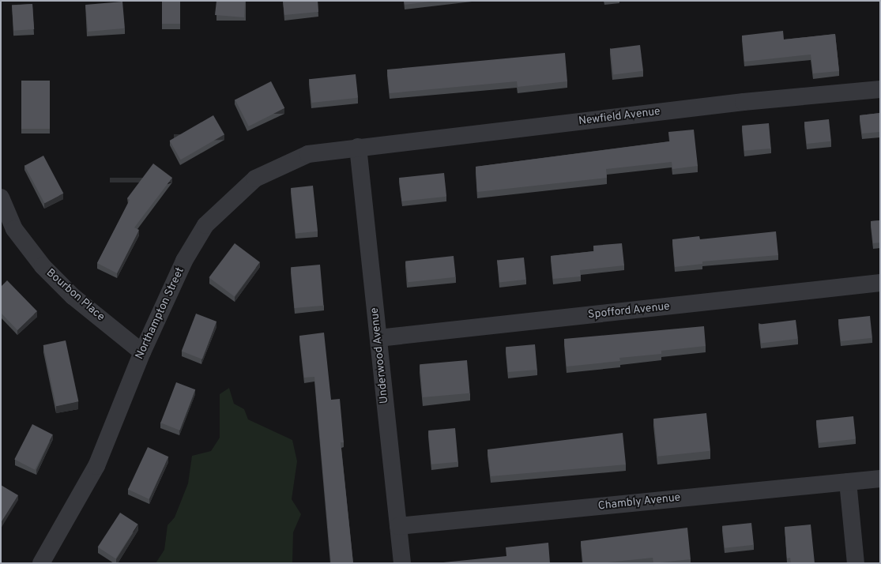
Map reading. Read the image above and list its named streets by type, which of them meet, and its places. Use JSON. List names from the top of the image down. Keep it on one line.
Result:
{"streets":{"street":["Newfield Avenue","Bourbon Place","Spofford Avenue","Northampton Street","Underwood Avenue","Chambly Avenue"]},"crossings":[["Newfield Avenue","Northampton Street"],["Newfield Avenue","Underwood Avenue"],["Bourbon Place","Northampton Street"],["Spofford Avenue","Underwood Avenue"],["Northampton Street","Underwood Avenue"],["Underwood Avenue","Chambly Avenue"]]}
